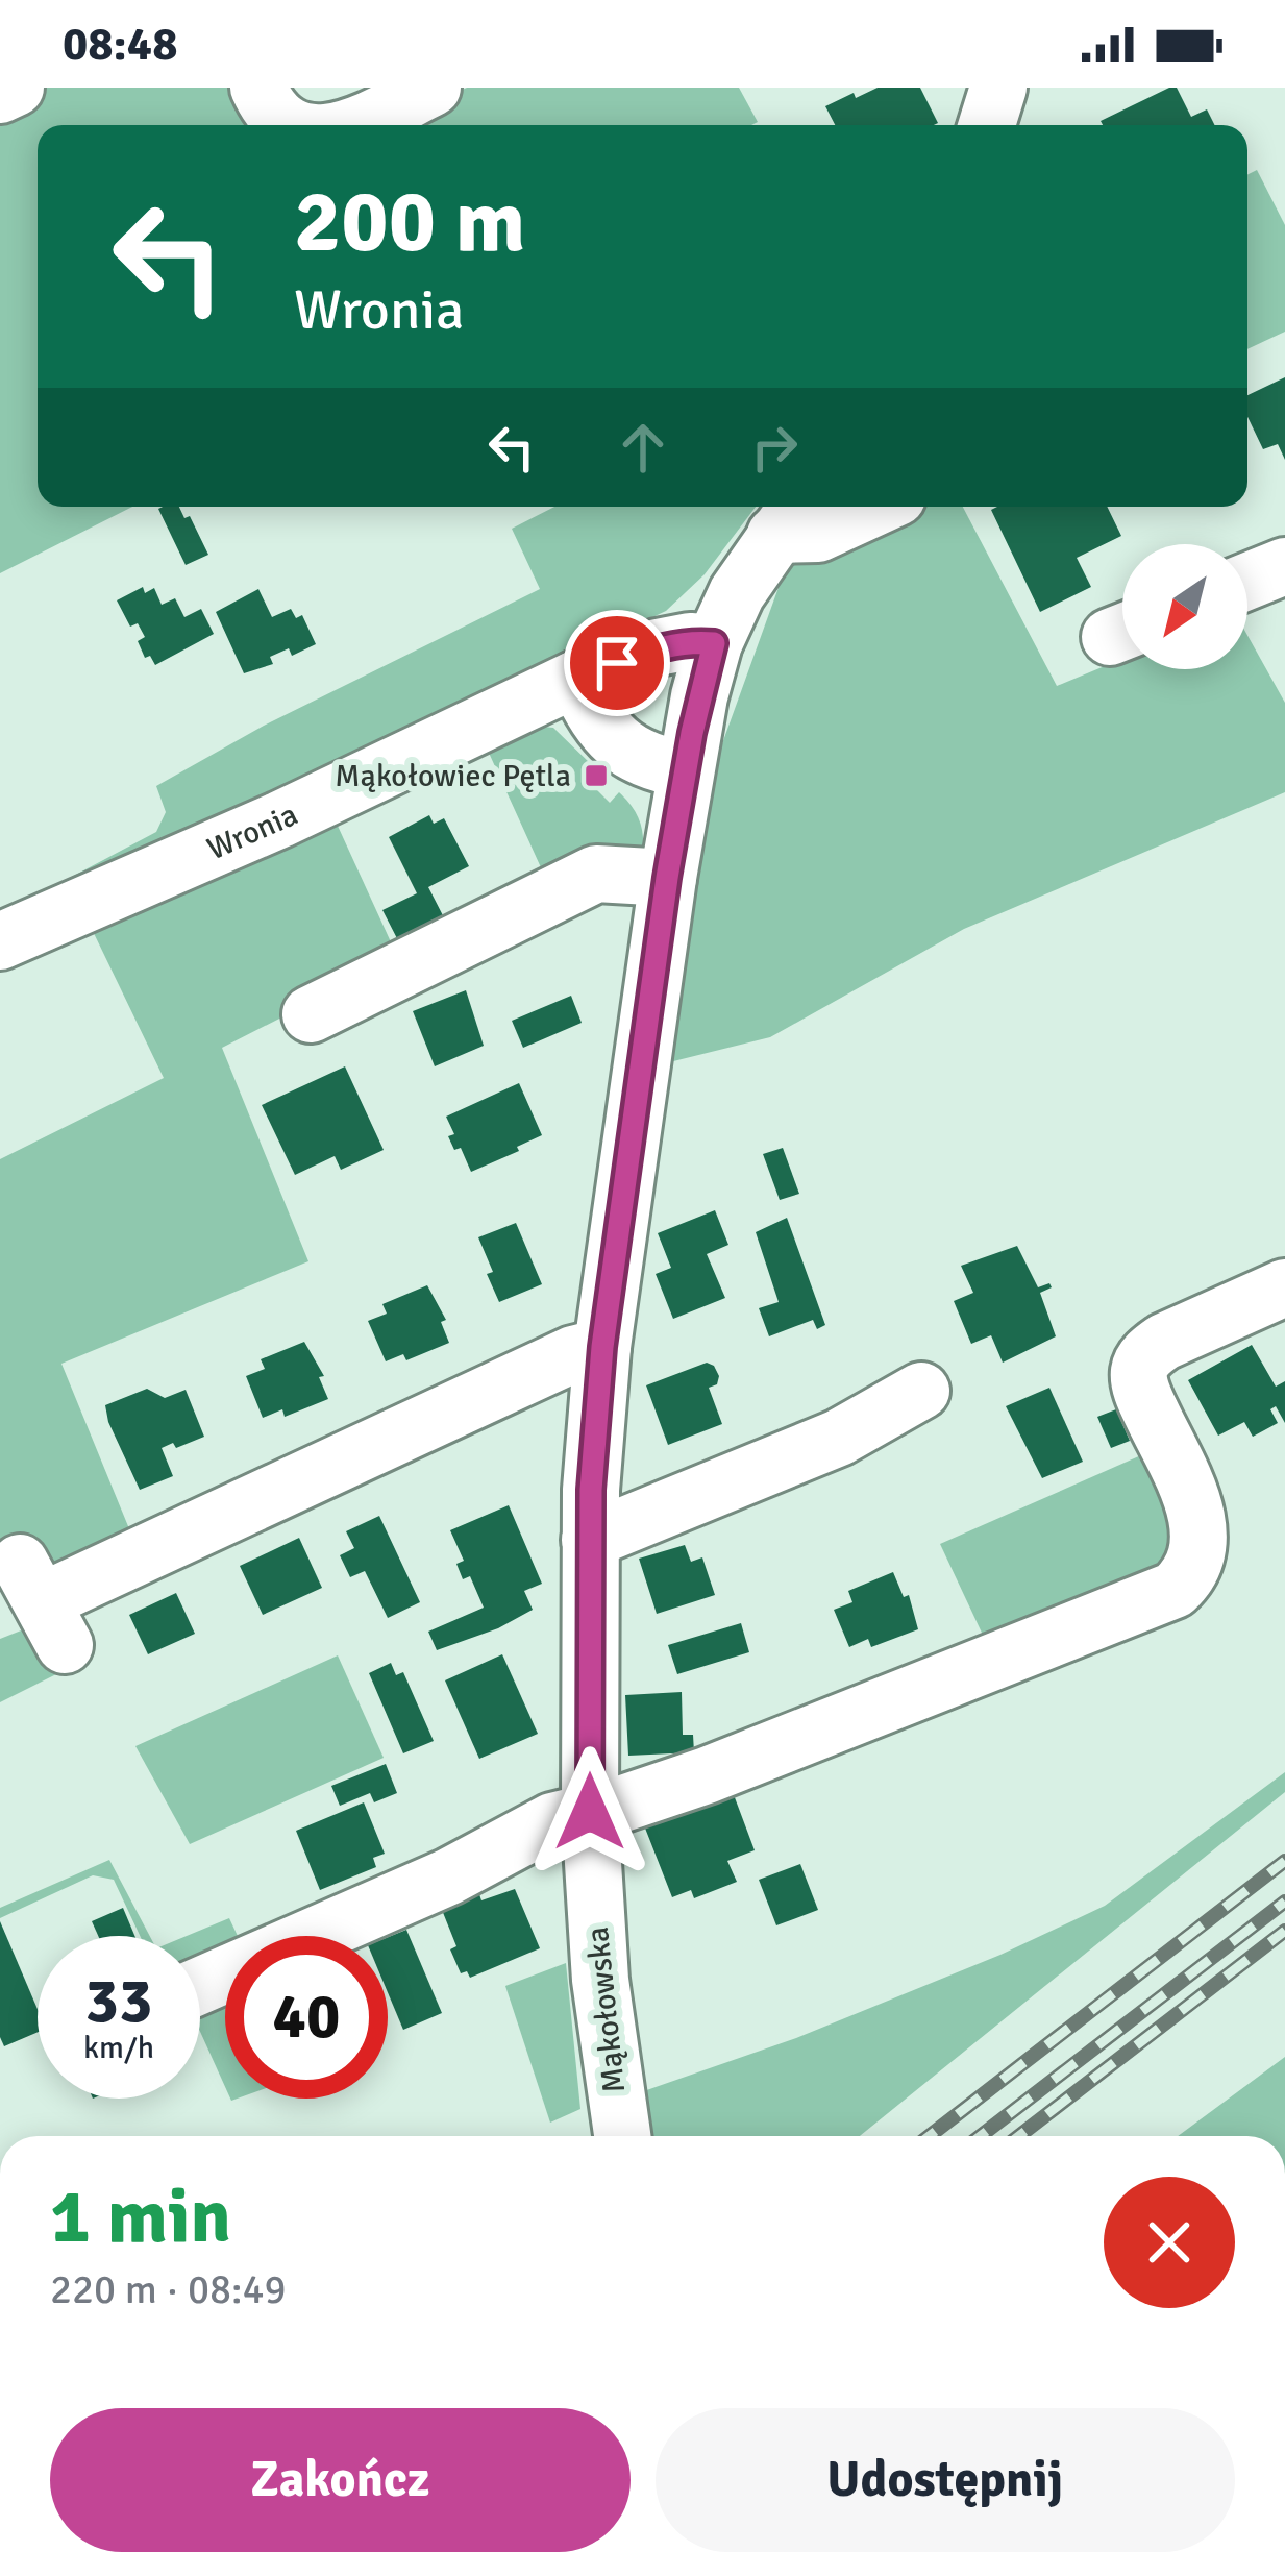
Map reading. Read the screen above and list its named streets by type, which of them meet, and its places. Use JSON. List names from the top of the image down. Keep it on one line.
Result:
{"streets":{"street":["Wronia","Mąkołowska"]},"crossings":[["Wronia","Mąkołowska"]],"places":{"transit":["Mąkołowiec Pętla"]},"north":"bottom left","page":{"status":"08:48","turn":["200 m","Wronia"],"speed":"33 km/h","limit":"40","heading":["1 min","220 m · 08:49"],"buttons":["Zakończ","Udostępnij"]}}
